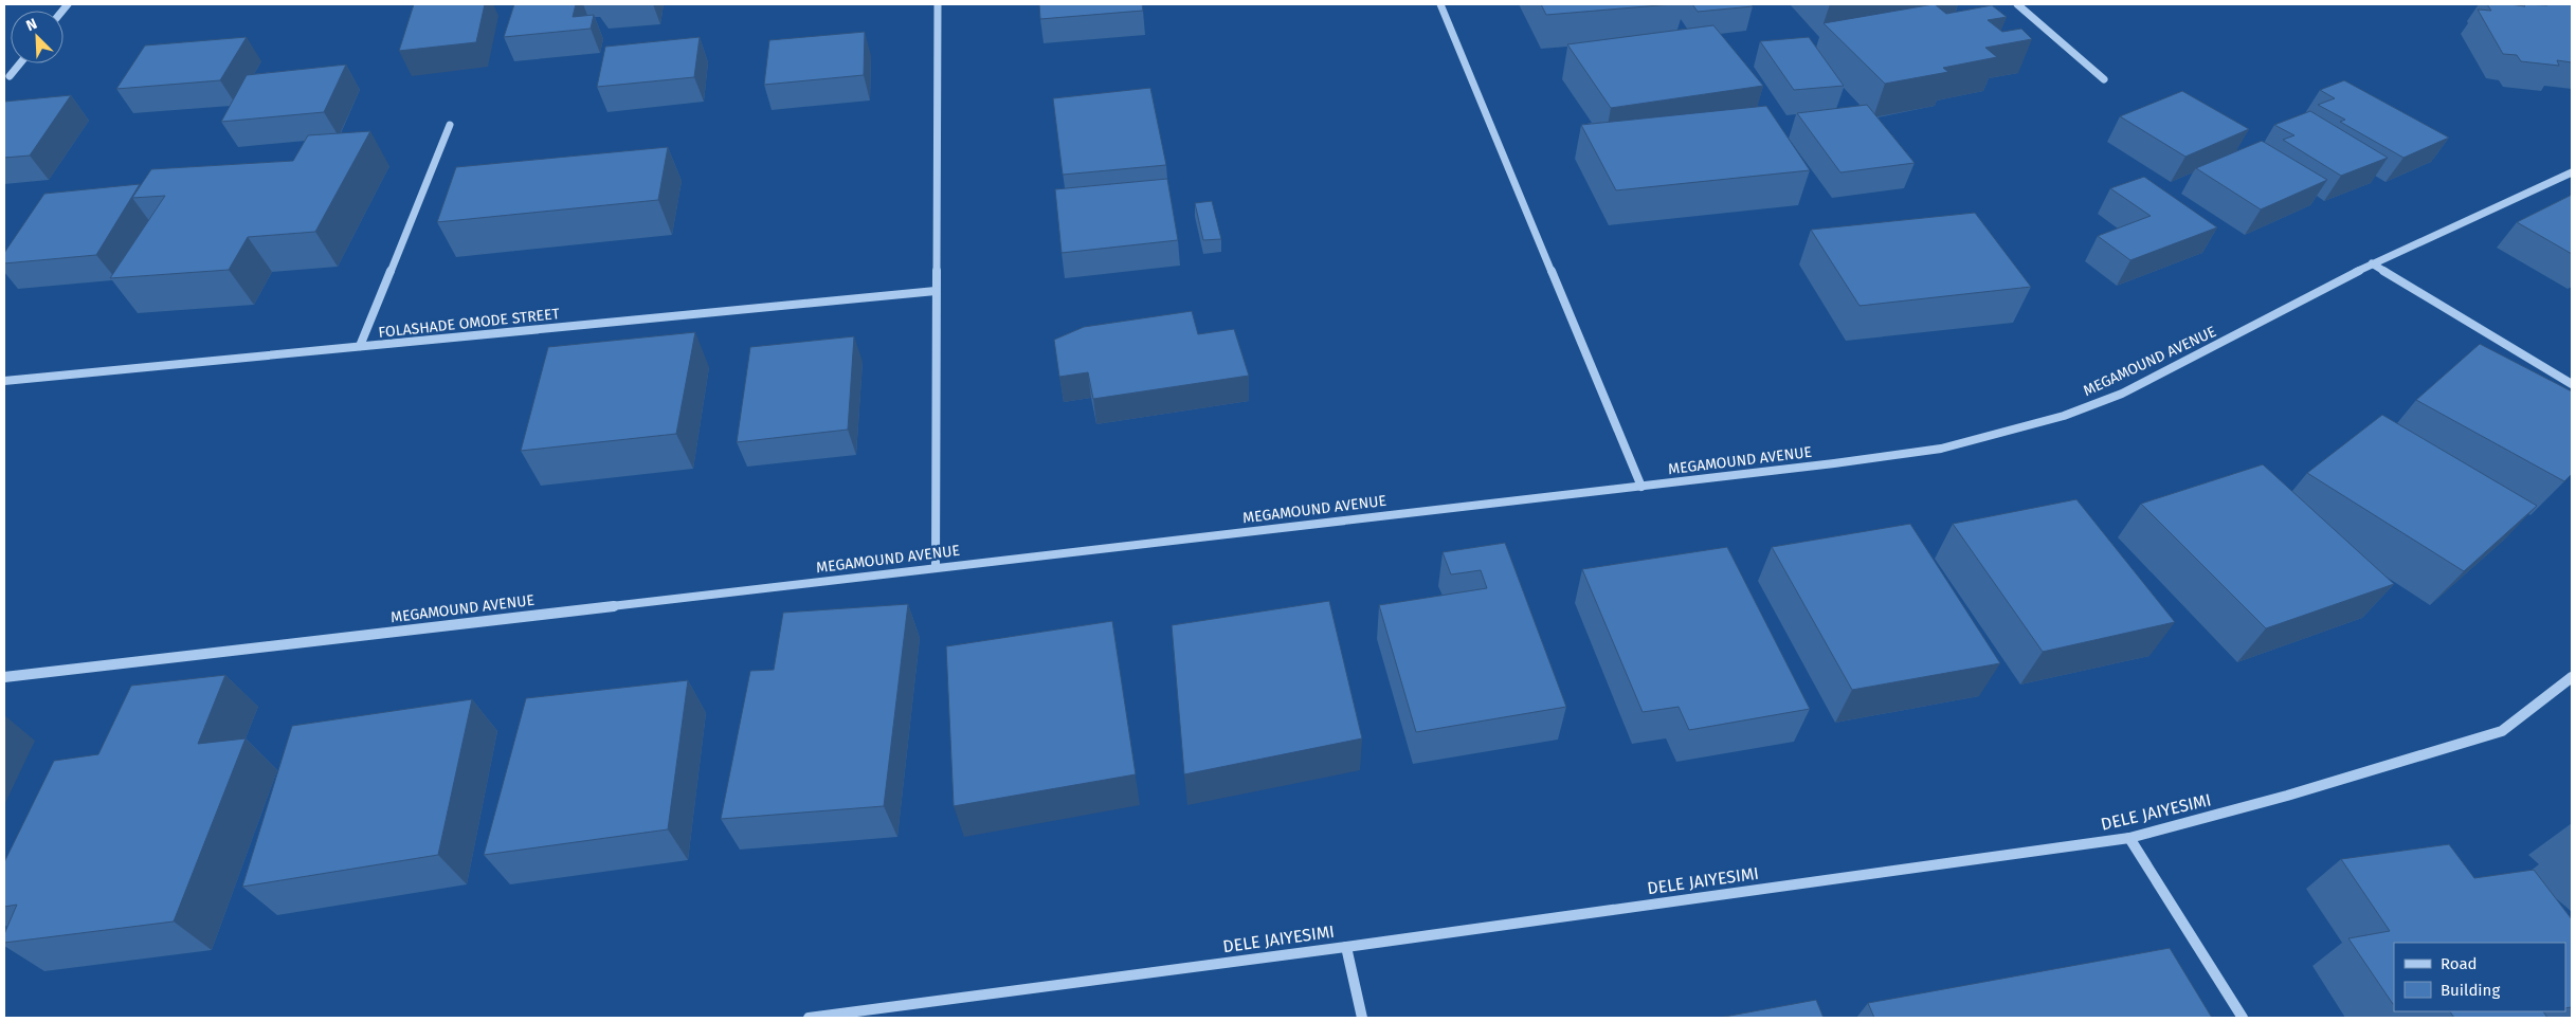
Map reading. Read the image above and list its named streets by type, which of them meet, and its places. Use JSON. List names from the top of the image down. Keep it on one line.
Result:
{"streets":{"street":["FOLASHADE OMODE STREET","MEGAMOUND AVENUE","DELE JAIYESIMI"]},"legend":["Road","Building"],"north":"top left"}
